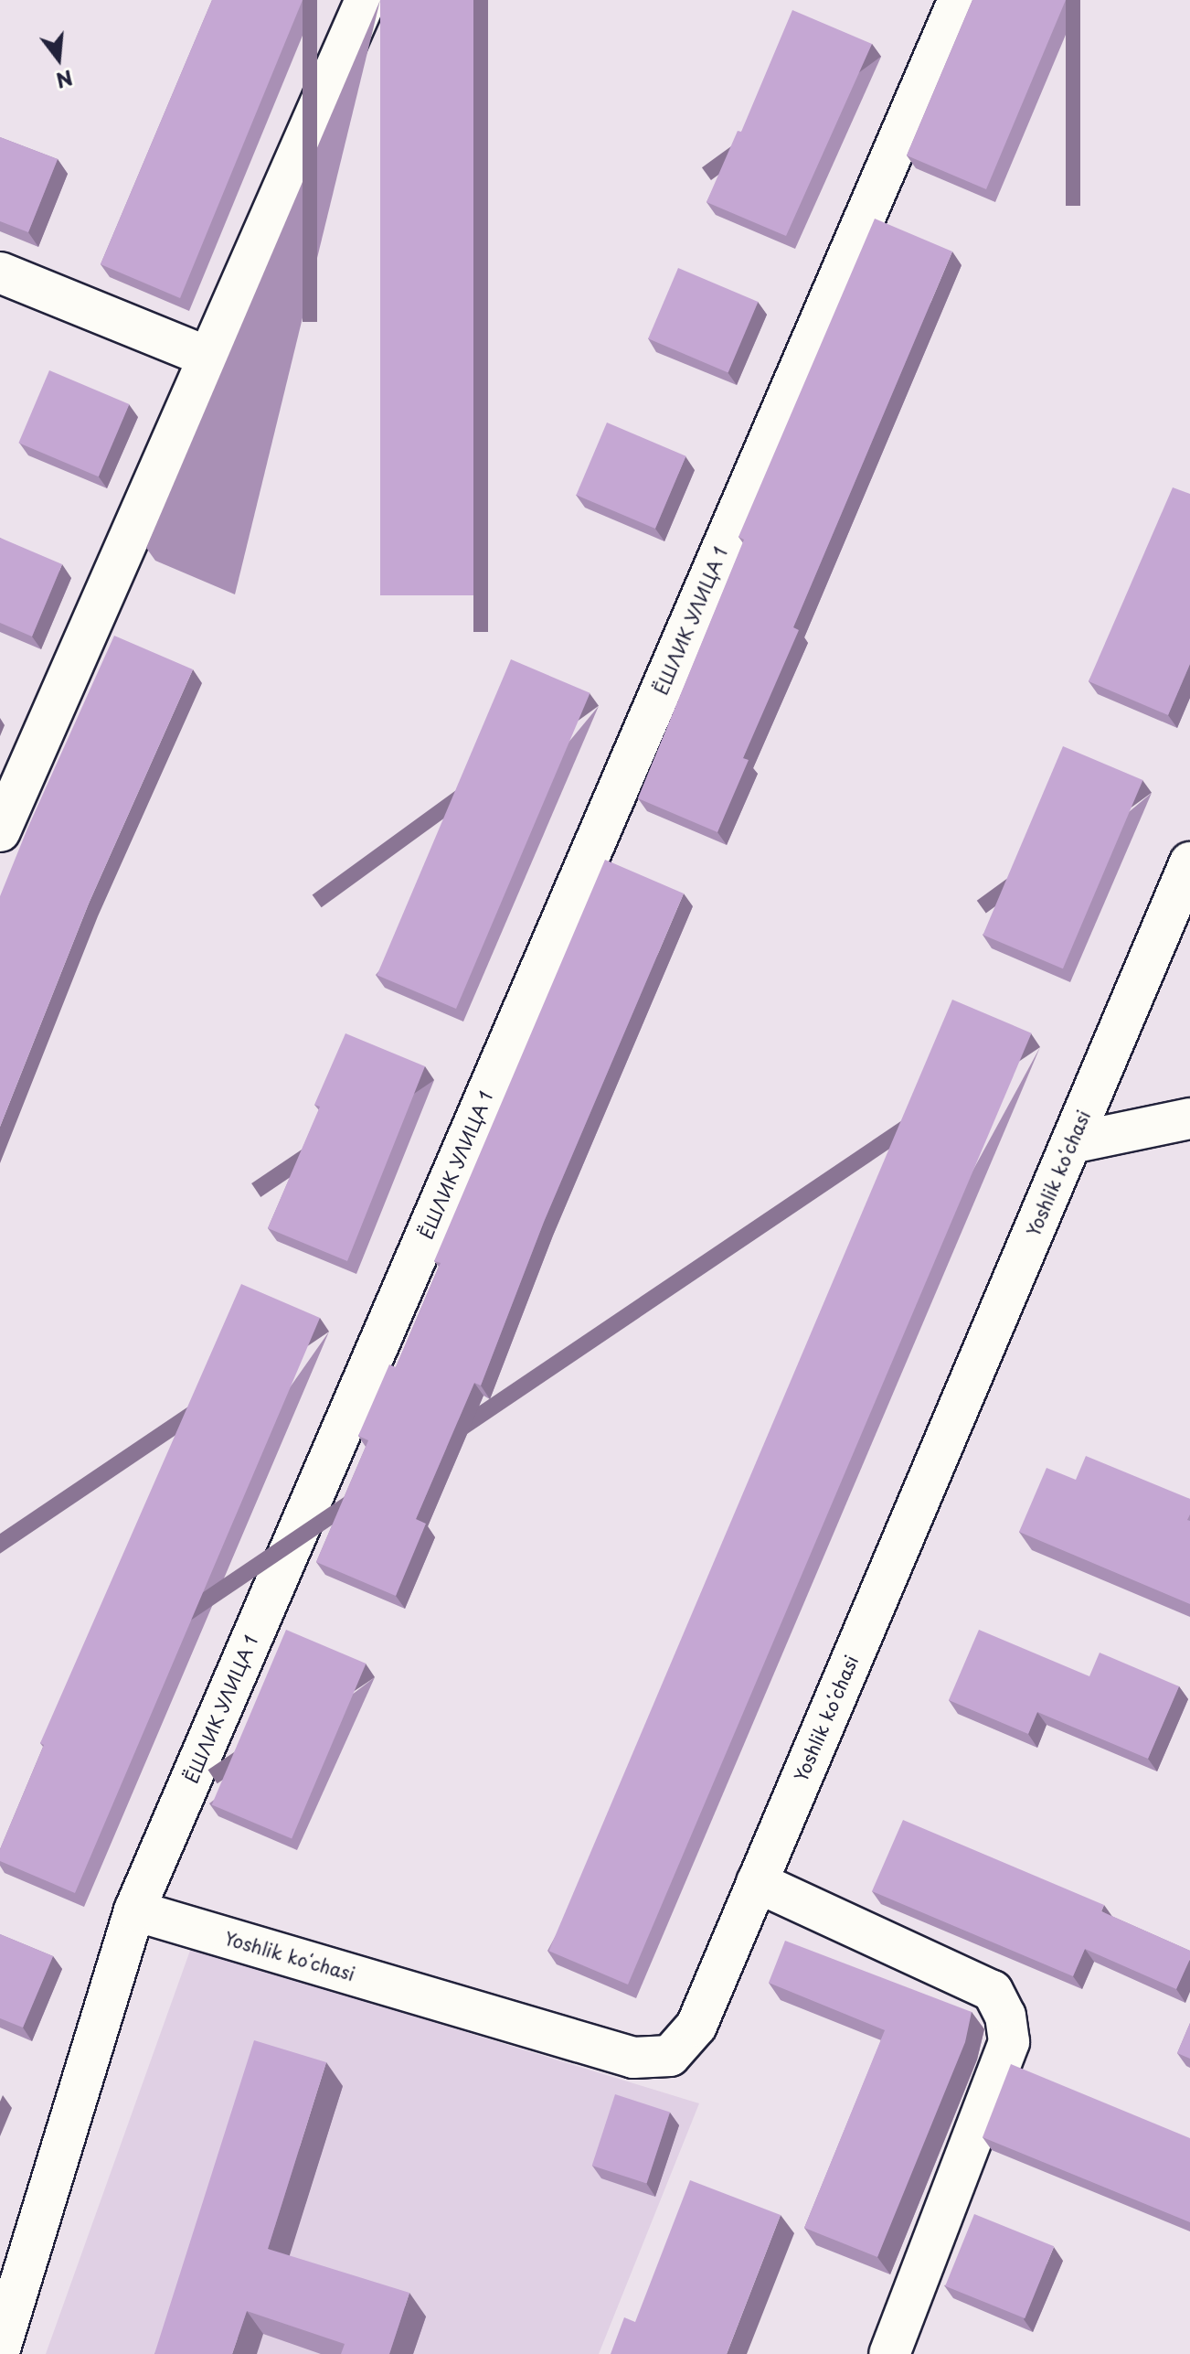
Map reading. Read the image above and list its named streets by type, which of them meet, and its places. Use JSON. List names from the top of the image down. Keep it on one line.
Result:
{"streets":{"street":["ЁШЛИК УЛИЦА 1","Yoshlik koʻchasi"]},"crossings":[["ЁШЛИК УЛИЦА 1","Yoshlik koʻchasi"]],"north":"bottom"}
